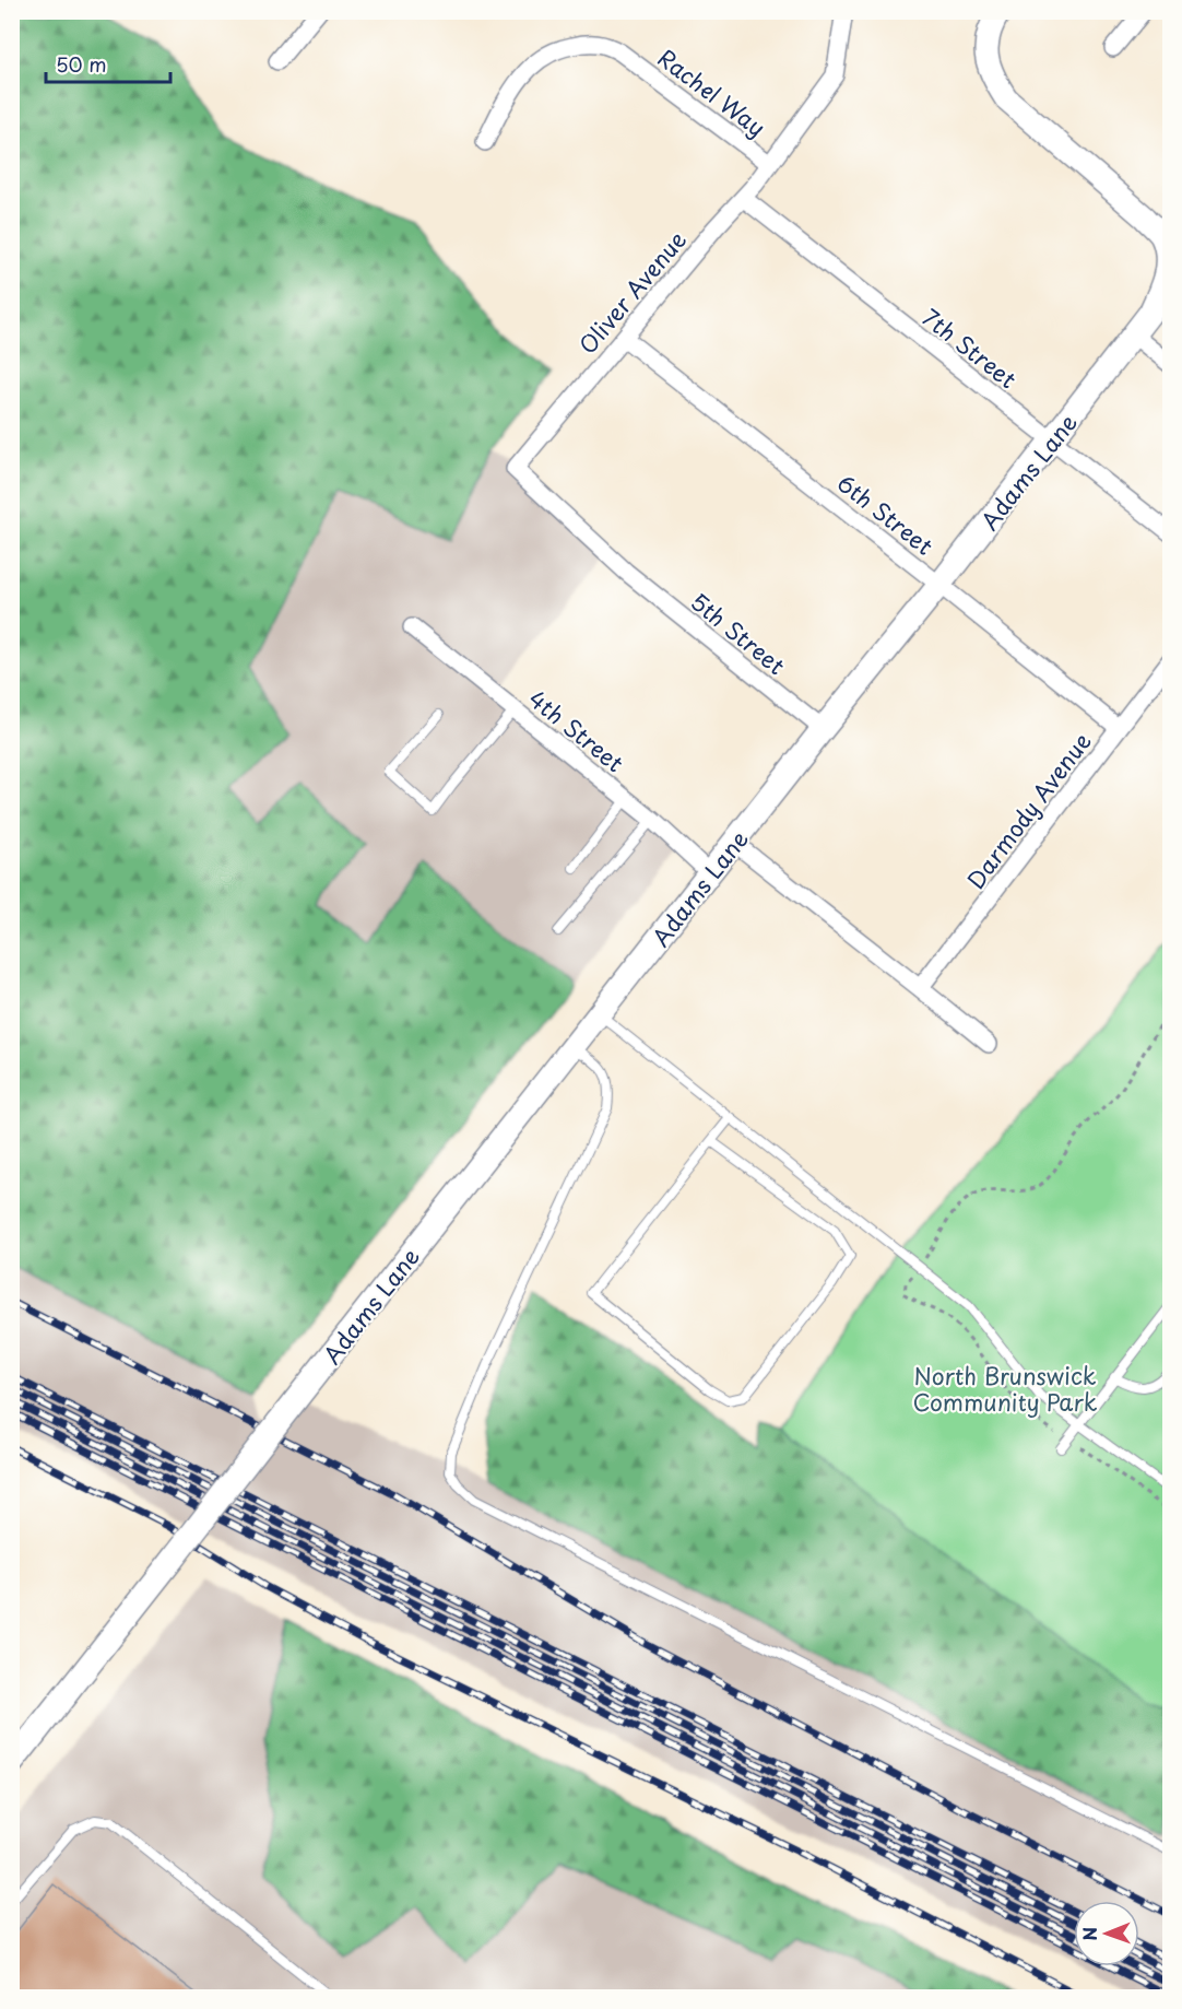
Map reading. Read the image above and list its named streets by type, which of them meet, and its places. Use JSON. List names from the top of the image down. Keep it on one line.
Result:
{"streets":{"street":["Rachel Way","Oliver Avenue","7th Street","Adams Lane","6th Street","5th Street","4th Street","Darmody Avenue"]},"crossings":[["Rachel Way","Oliver Avenue"],["Oliver Avenue","7th Street"],["Oliver Avenue","6th Street"],["Oliver Avenue","5th Street"],["7th Street","Adams Lane"],["Adams Lane","6th Street"],["Adams Lane","5th Street"],["Adams Lane","4th Street"],["6th Street","Darmody Avenue"]],"parks":["North Brunswick Community Park"],"scale_bar":"50 m","north":"left"}
